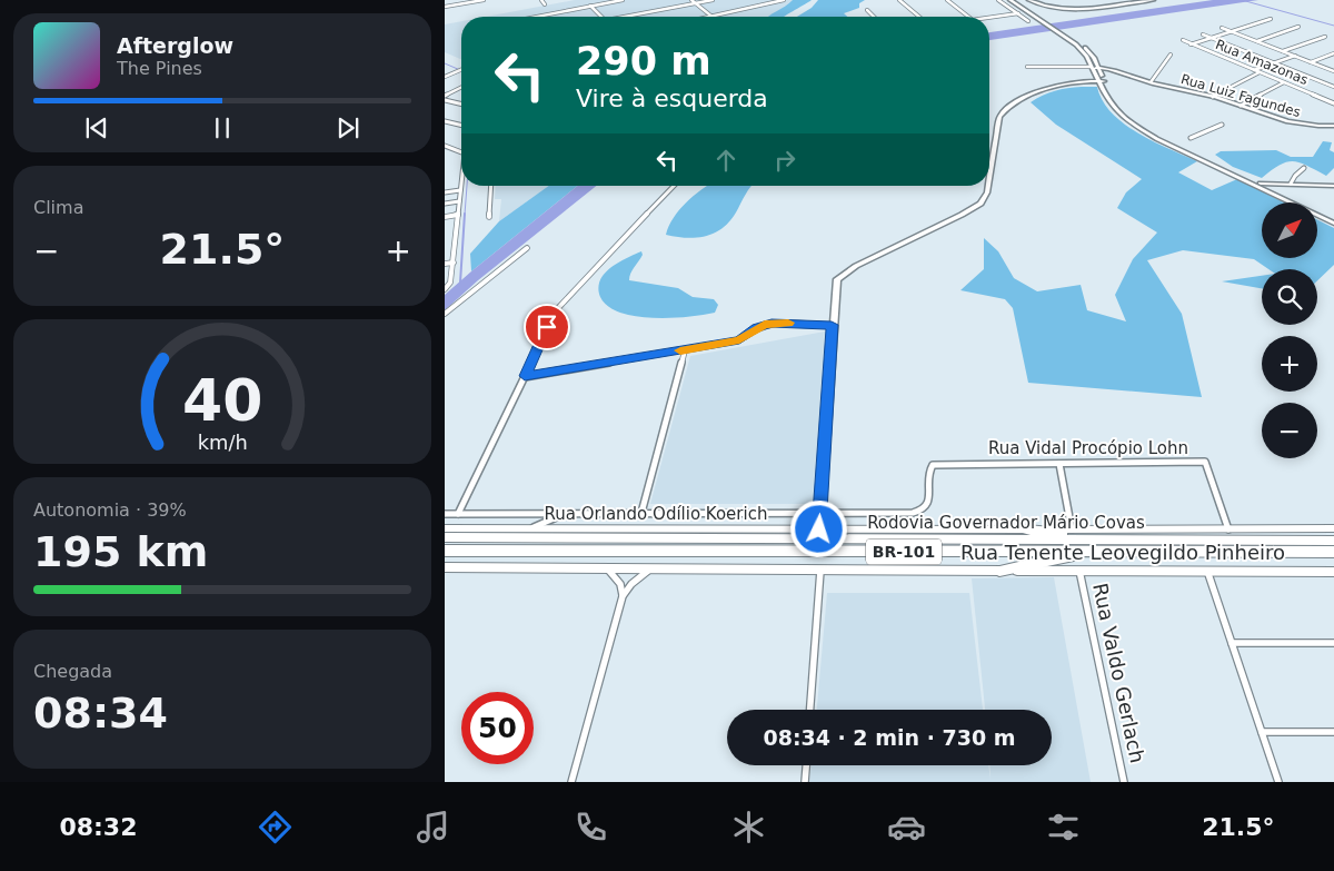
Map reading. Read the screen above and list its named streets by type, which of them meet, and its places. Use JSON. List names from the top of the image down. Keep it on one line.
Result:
{"streets":{"highway":["Rodovia Governador Mário Covas","BR-101"],"main road":["Rua Luiz Fagundes","Rua Orlando Odílio Koerich","Rua Tenente Leovegildo Pinheiro"],"street":["Rua Amazonas","Rua Vidal Procópio Lohn","Rua Valdo Gerlach"]},"crossings":[["Rua Vidal Procópio Lohn","Rua Orlando Odílio Koerich"],["Rua Tenente Leovegildo Pinheiro","Rua Valdo Gerlach"]],"north":"top right","page":{"turn":["290 m","Vire à esquerda"],"song":["Afterglow","The Pines"],"tile":["Clima",["Autonomia · 39%","195 km"],["Chegada","08:34"]],"map_buttons":["+","−"],"heat":["−","21.5°","+"],"limit":"50","trip":"08:34 · 2 min · 730 m","tabs":["08:32","21.5°"],"gauge":["40","km/h"]}}
